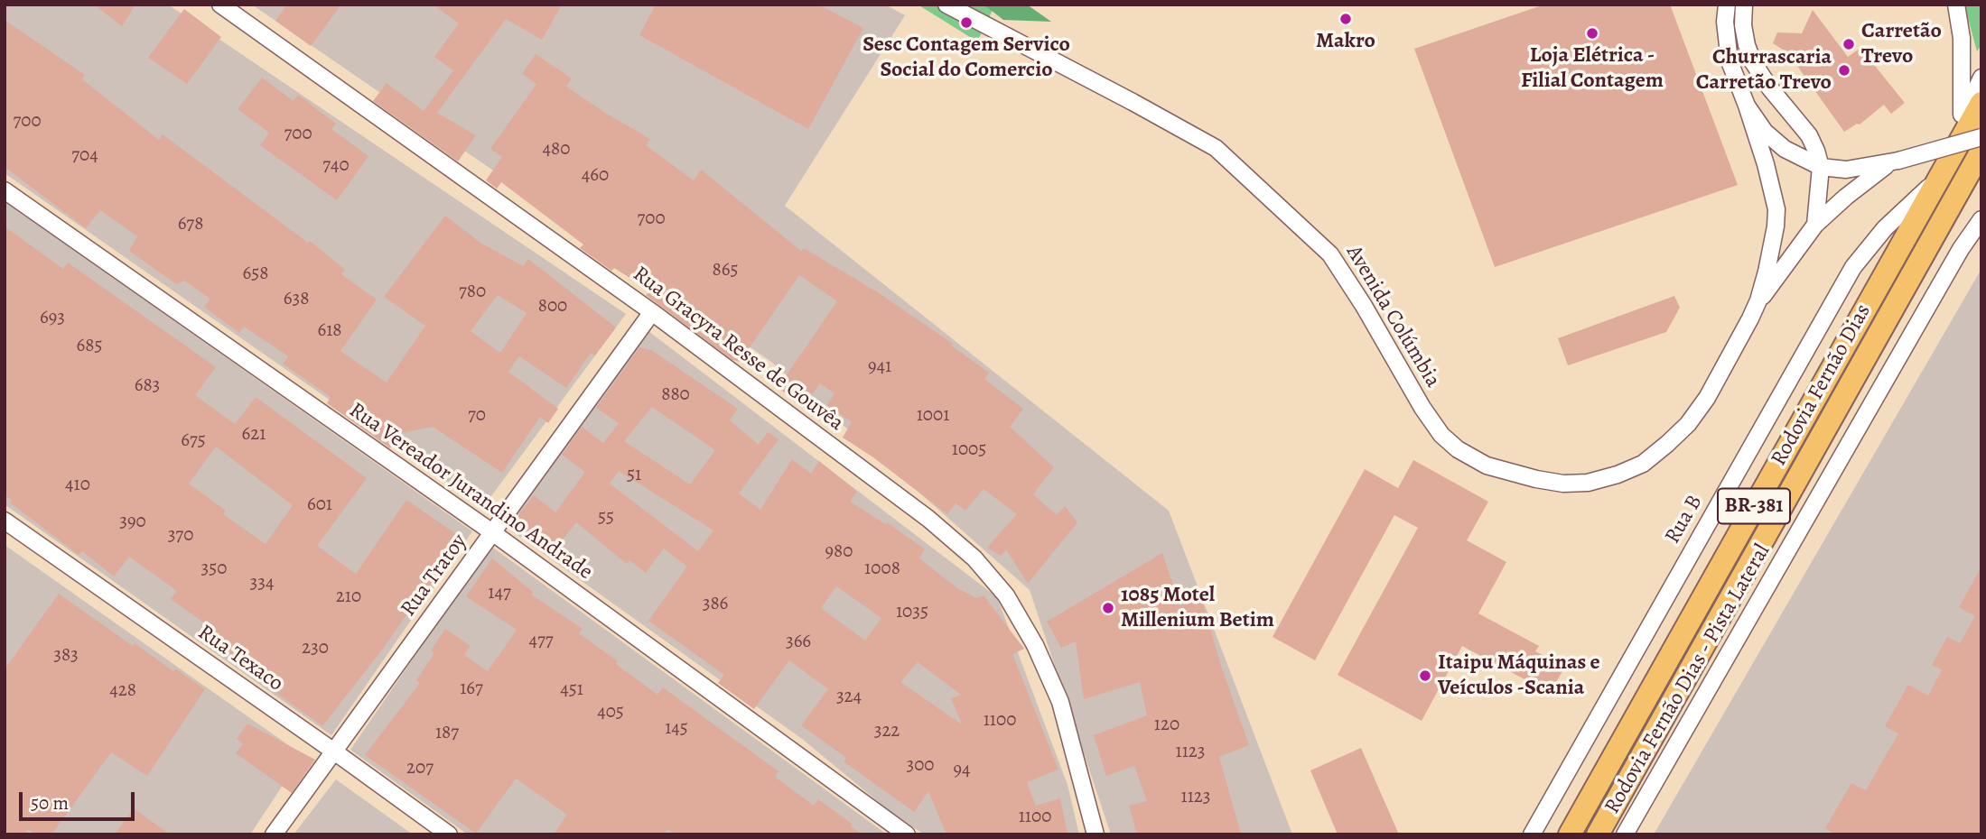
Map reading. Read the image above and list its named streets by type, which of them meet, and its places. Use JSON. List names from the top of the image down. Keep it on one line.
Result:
{"streets":{"highway":["Rodovia Fernão Dias","BR-381"],"street":["Avenida Colúmbia","Rua Gracyra Resse de Gouvêa","Rua Vereador Jurandino Andrade","Rua B","Rua Tratoy","Rua Texaco","Rodovia Fernão Dias - Pista Lateral"]},"crossings":[["Rua Gracyra Resse de Gouvêa","Rua Tratoy"],["Rodovia Fernão Dias","BR-381"],["Rodovia Fernão Dias","Rua B"],["Rua Vereador Jurandino Andrade","Rua Tratoy"],["BR-381","Rua B"],["Rua Tratoy","Rua Texaco"]],"places":["Makro","Sesc Contagem Servico Social do Comercio","Loja Elétrica - Filial Contagem","Carretão Trevo","Churrascaria Carretão Trevo","1085 Motel Millenium Betim","Itaipu Máquinas e Veículos -Scania"],"house_numbers":["700","700","480","704","740","460","700","678","865","658","780","638","800","693","618","685","941","683","880","70","1001","621","675","1005","51","410","601","55","390","370","980","350","1008","334","147","210","386","1035","477","366","230","383","167","451","428","324","405","1100","120","145","322","187","1123","300","207","94","1123","1100"],"scale_bar":"50 m"}
